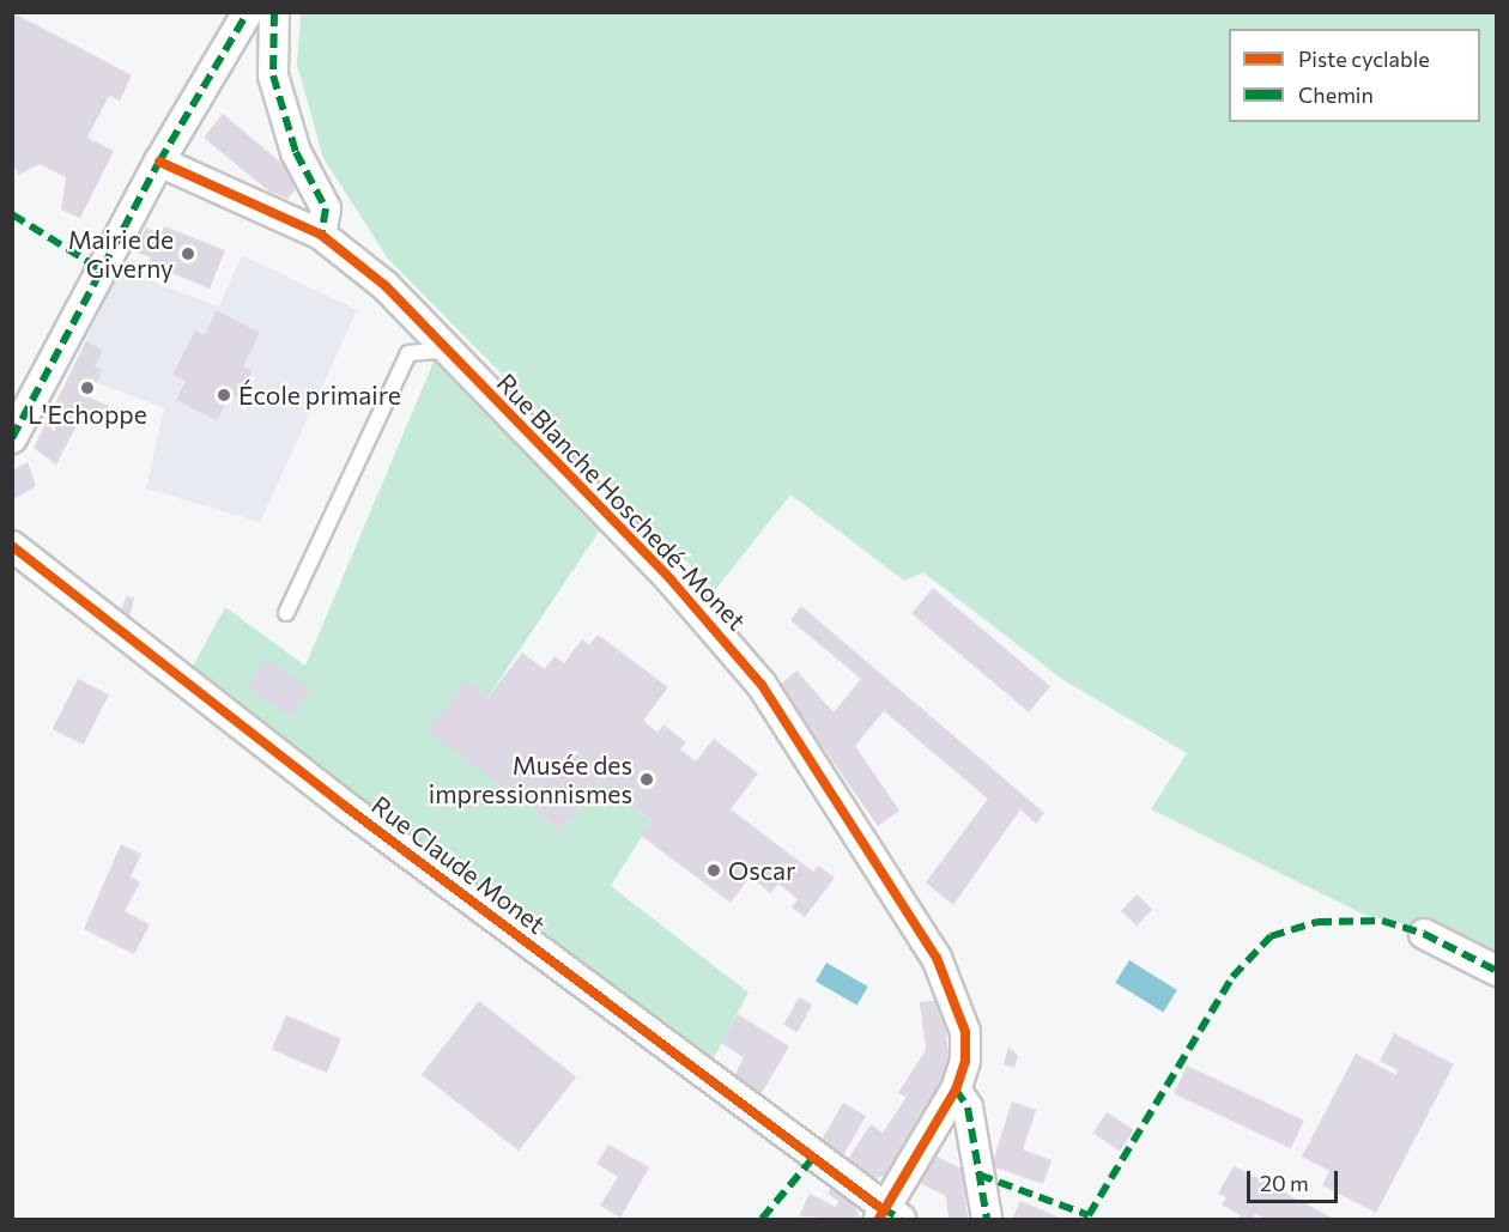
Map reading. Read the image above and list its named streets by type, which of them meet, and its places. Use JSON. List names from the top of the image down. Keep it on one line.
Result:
{"streets":{"street":["Rue Blanche Hoschedé-Monet","Rue Claude Monet"]},"crossings":[["Rue Blanche Hoschedé-Monet","Rue Claude Monet"]],"places":["Mairie de Giverny","L'Echoppe","École primaire","Musée des impressionnismes","Oscar"],"legend":["Piste cyclable","Chemin"],"scale_bar":"20 m"}
